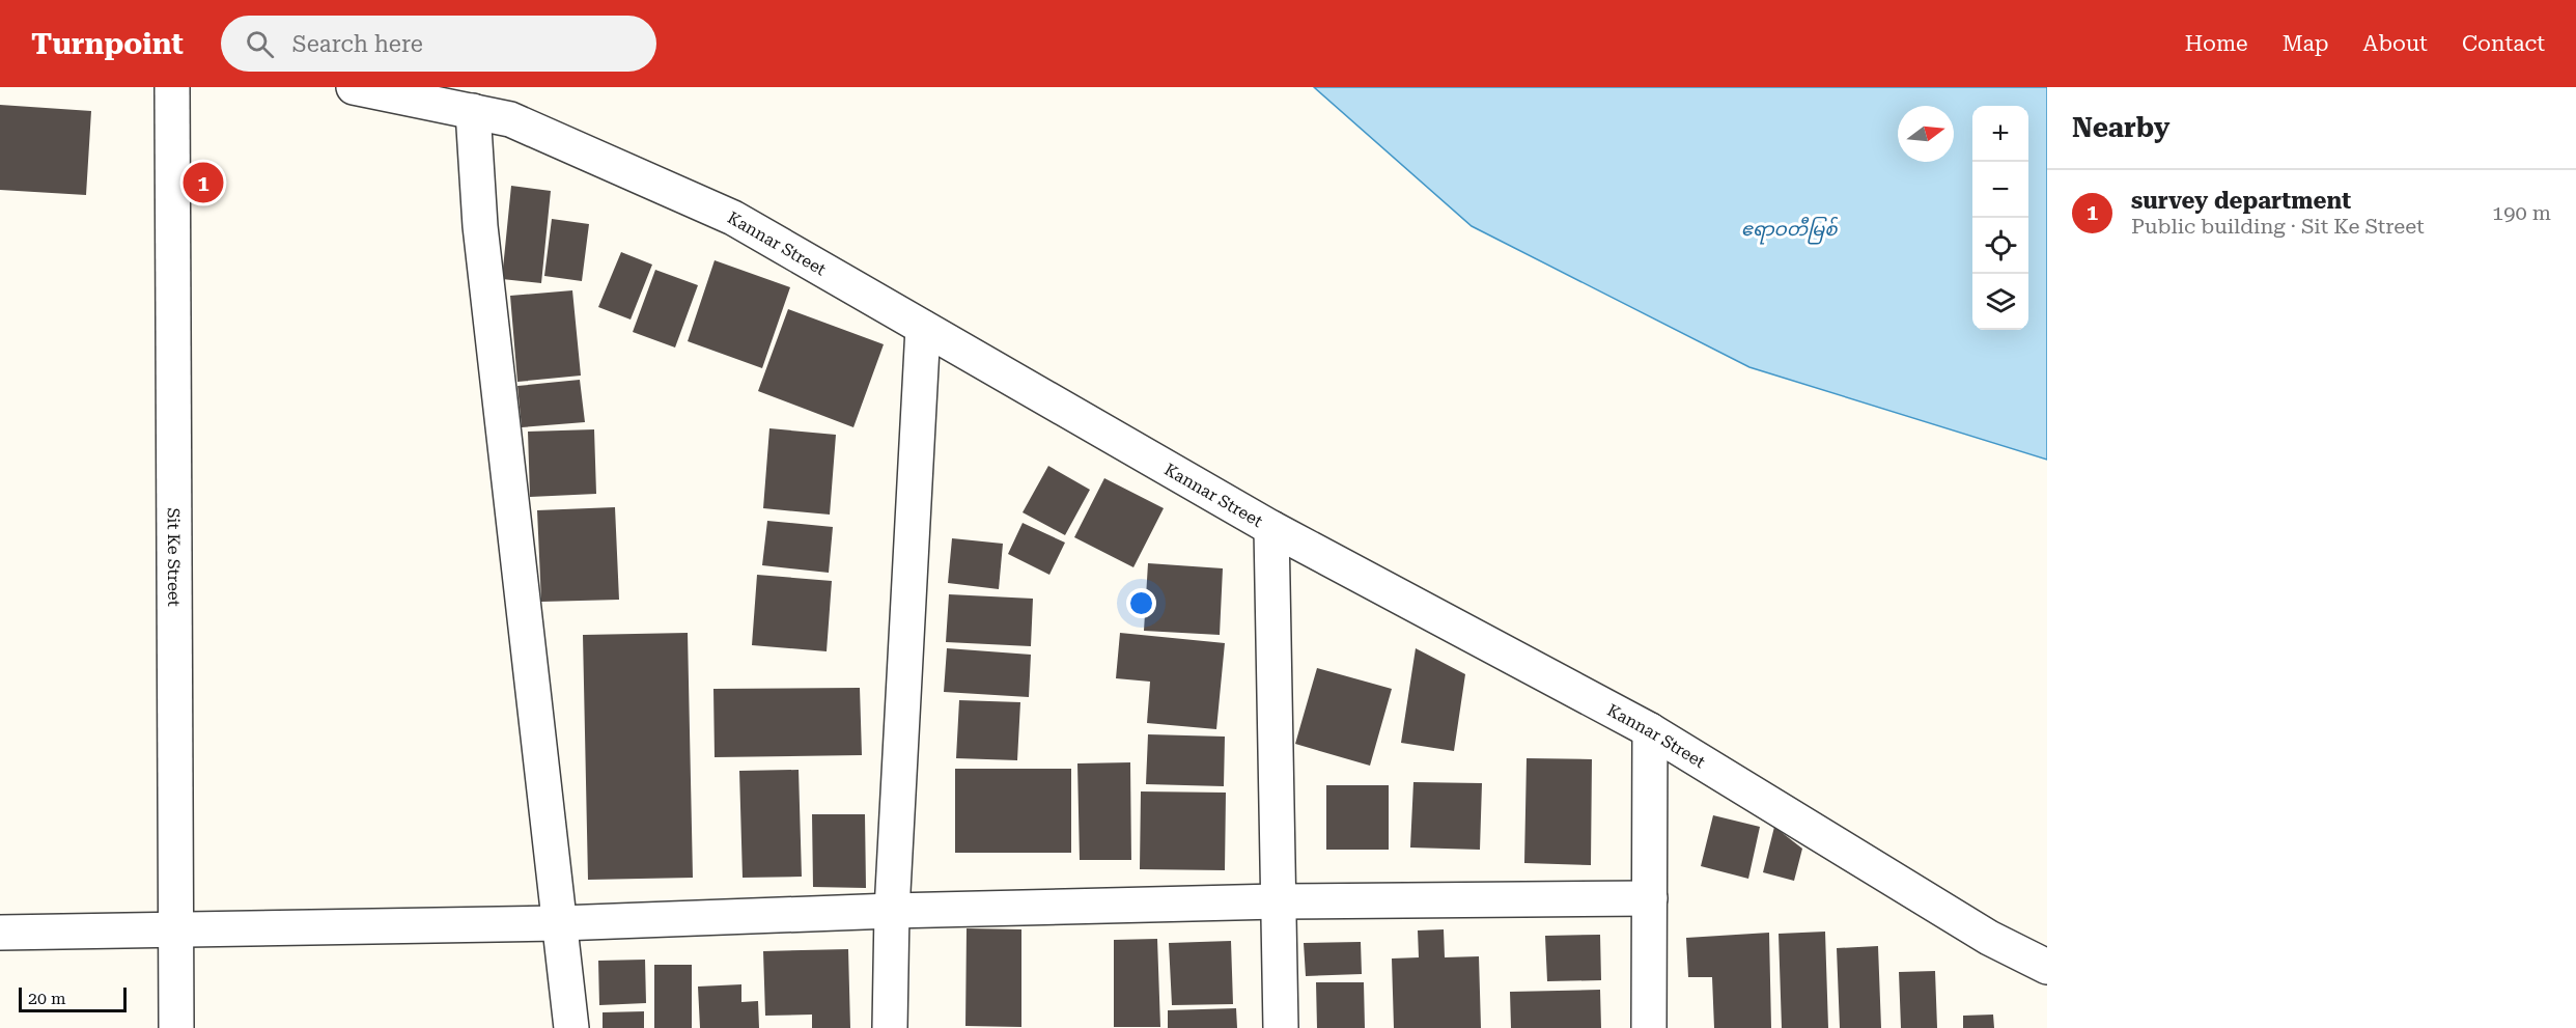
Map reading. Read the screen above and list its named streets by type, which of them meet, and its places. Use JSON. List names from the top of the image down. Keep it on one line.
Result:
{"streets":{"street":["Kannar Street","Sit Ke Street"]},"water":["ဧရာဝတီမြစ်"],"scale_bar":"20 m","north":"right","page":{"header":"Turnpoint","search":"Search here","nav":["Home","Map","About","Contact"],"heading":"Nearby","map_buttons":["+","−"],"pins":"1","list":[{"mark":"1","name":"survey department","note":"Public building · Sit Ke Street","value":"190 m"}],"scale":"20 m"}}
